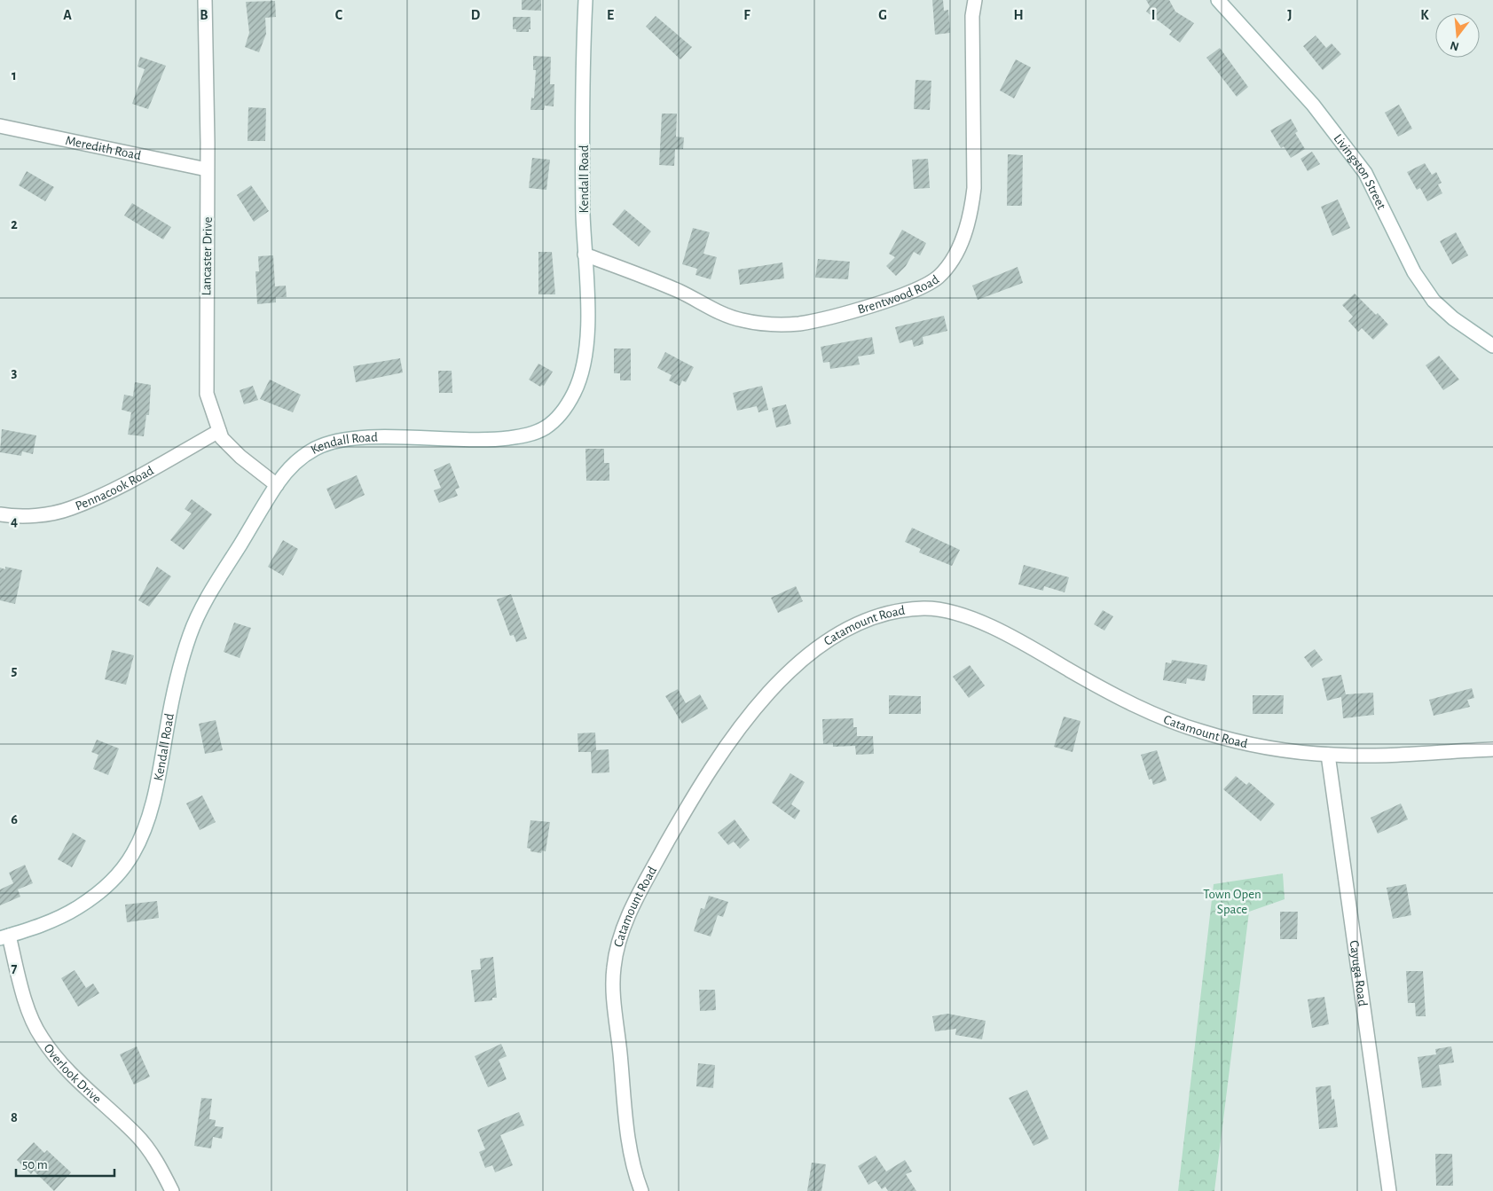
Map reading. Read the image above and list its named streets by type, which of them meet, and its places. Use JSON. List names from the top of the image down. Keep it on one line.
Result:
{"streets":{"street":["Meredith Road","Livingston Street","Kendall Road","Lancaster Drive","Brentwood Road","Pennacook Road","Catamount Road","Cayuga Road","Overlook Drive"]},"crossings":[["Meredith Road","Lancaster Drive"],["Kendall Road","Lancaster Drive"],["Kendall Road","Brentwood Road"],["Kendall Road","Overlook Drive"],["Lancaster Drive","Pennacook Road"],["Catamount Road","Cayuga Road"]],"parks":["Town Open Space"],"scale_bar":"50 m","north":"bottom","grid":{"columns":["A","B","C","D","E","F","G","H","I","J","K"],"rows":["1","2","3","4","5","6","7","8"]}}
